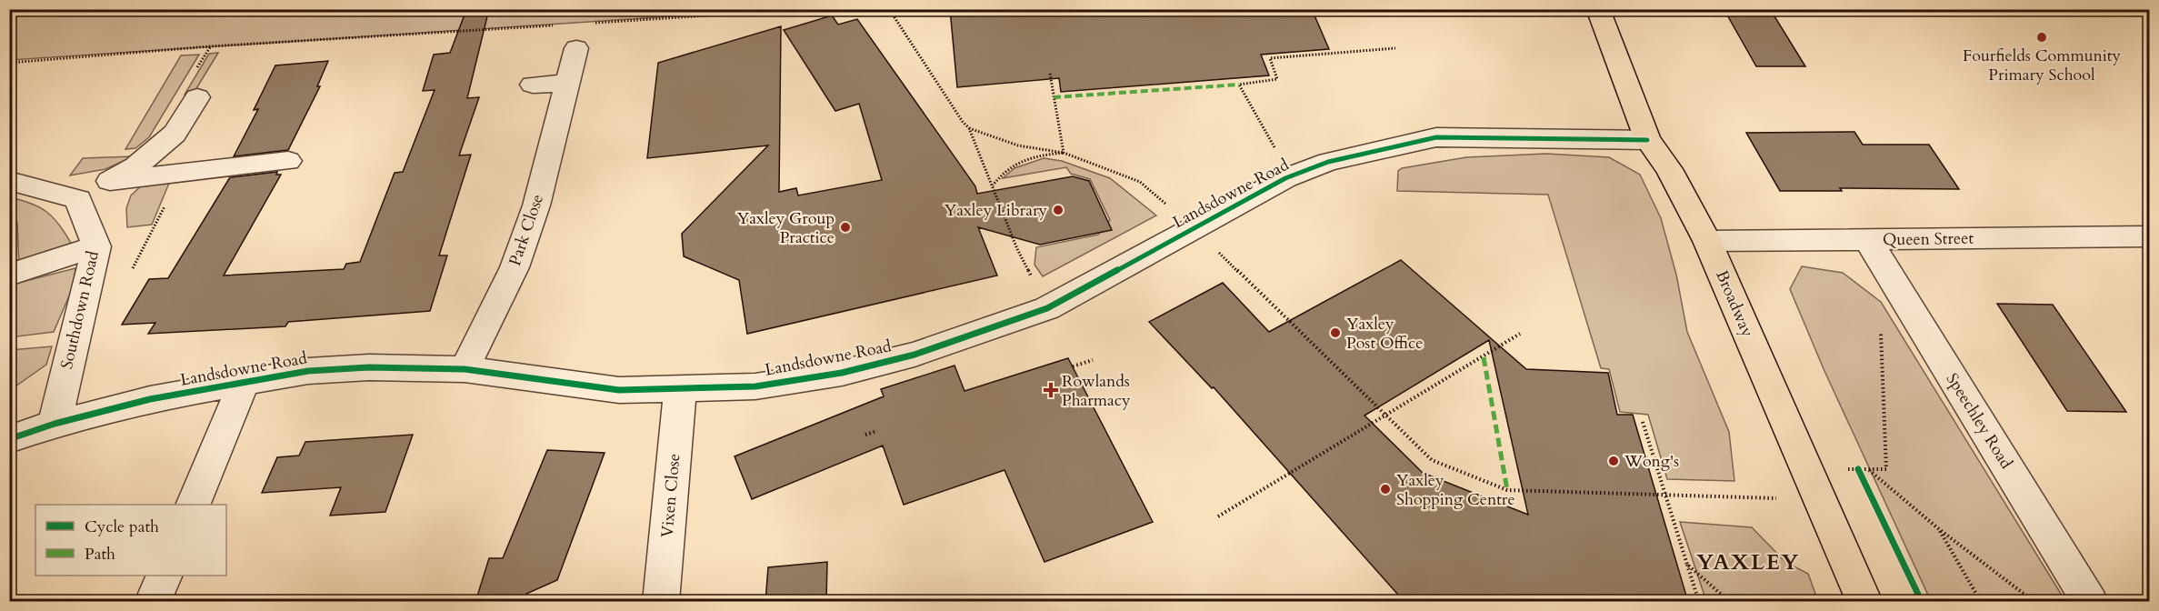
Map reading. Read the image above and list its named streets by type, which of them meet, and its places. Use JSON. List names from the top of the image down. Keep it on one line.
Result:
{"streets":{"main road":["Broadway"],"street":["Landsdowne Road","Park Close","Queen Street","Southdown Road","Speechley Road","Vixen Close"]},"crossings":[["Landsdowne Road","Park Close"],["Landsdowne Road","Broadway"],["Landsdowne Road","Southdown Road"],["Landsdowne Road","Vixen Close"],["Queen Street","Broadway"],["Queen Street","Speechley Road"]],"districts":["YAXLEY"],"places":{"other":["Fourfields Community Primary School","Yaxley Library","Yaxley Group Practice","Yaxley Post Office","Wong's","Yaxley Shopping Centre"],"health":["Rowlands Pharmacy"]},"legend":["Cycle path","Path"]}
